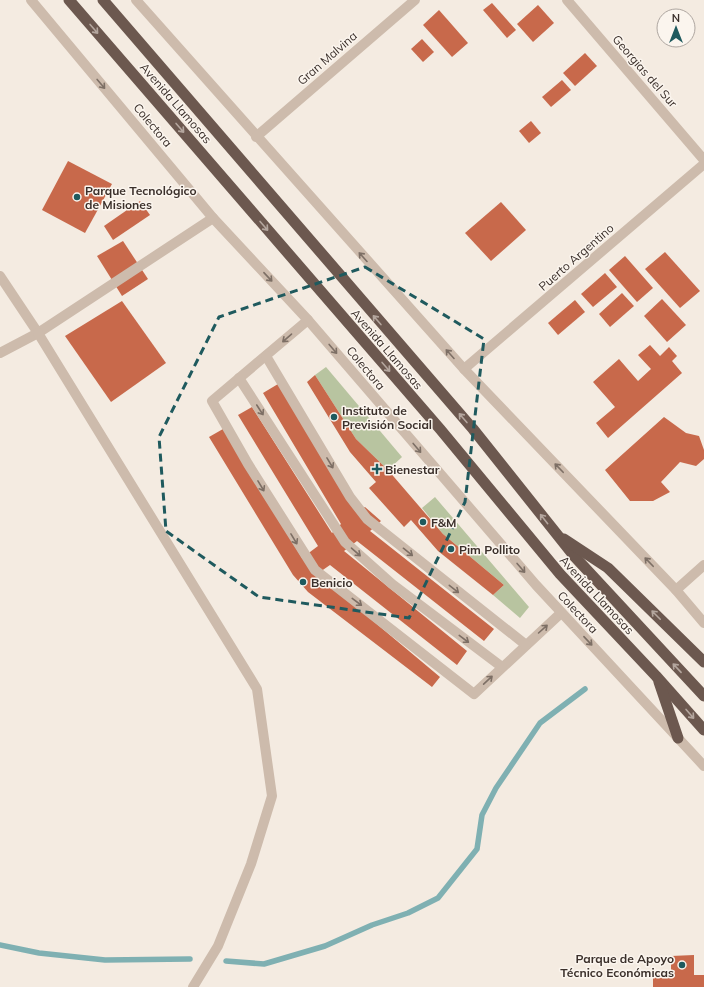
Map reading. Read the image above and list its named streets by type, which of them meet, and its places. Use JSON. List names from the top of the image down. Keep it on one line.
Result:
{"streets":{"highway":["Avenida Llamosas"],"street":["Gran Malvina","Georgias del Sur","Colectora","Puerto Argentino"]},"places":{"other":["Parque Tecnológico de Misiones","Instituto de Previsión Social","F&M","Pim Pollito","Benicio","Parque de Apoyo Técnico Económicas"],"health":["Bienestar"]},"north":"top"}
